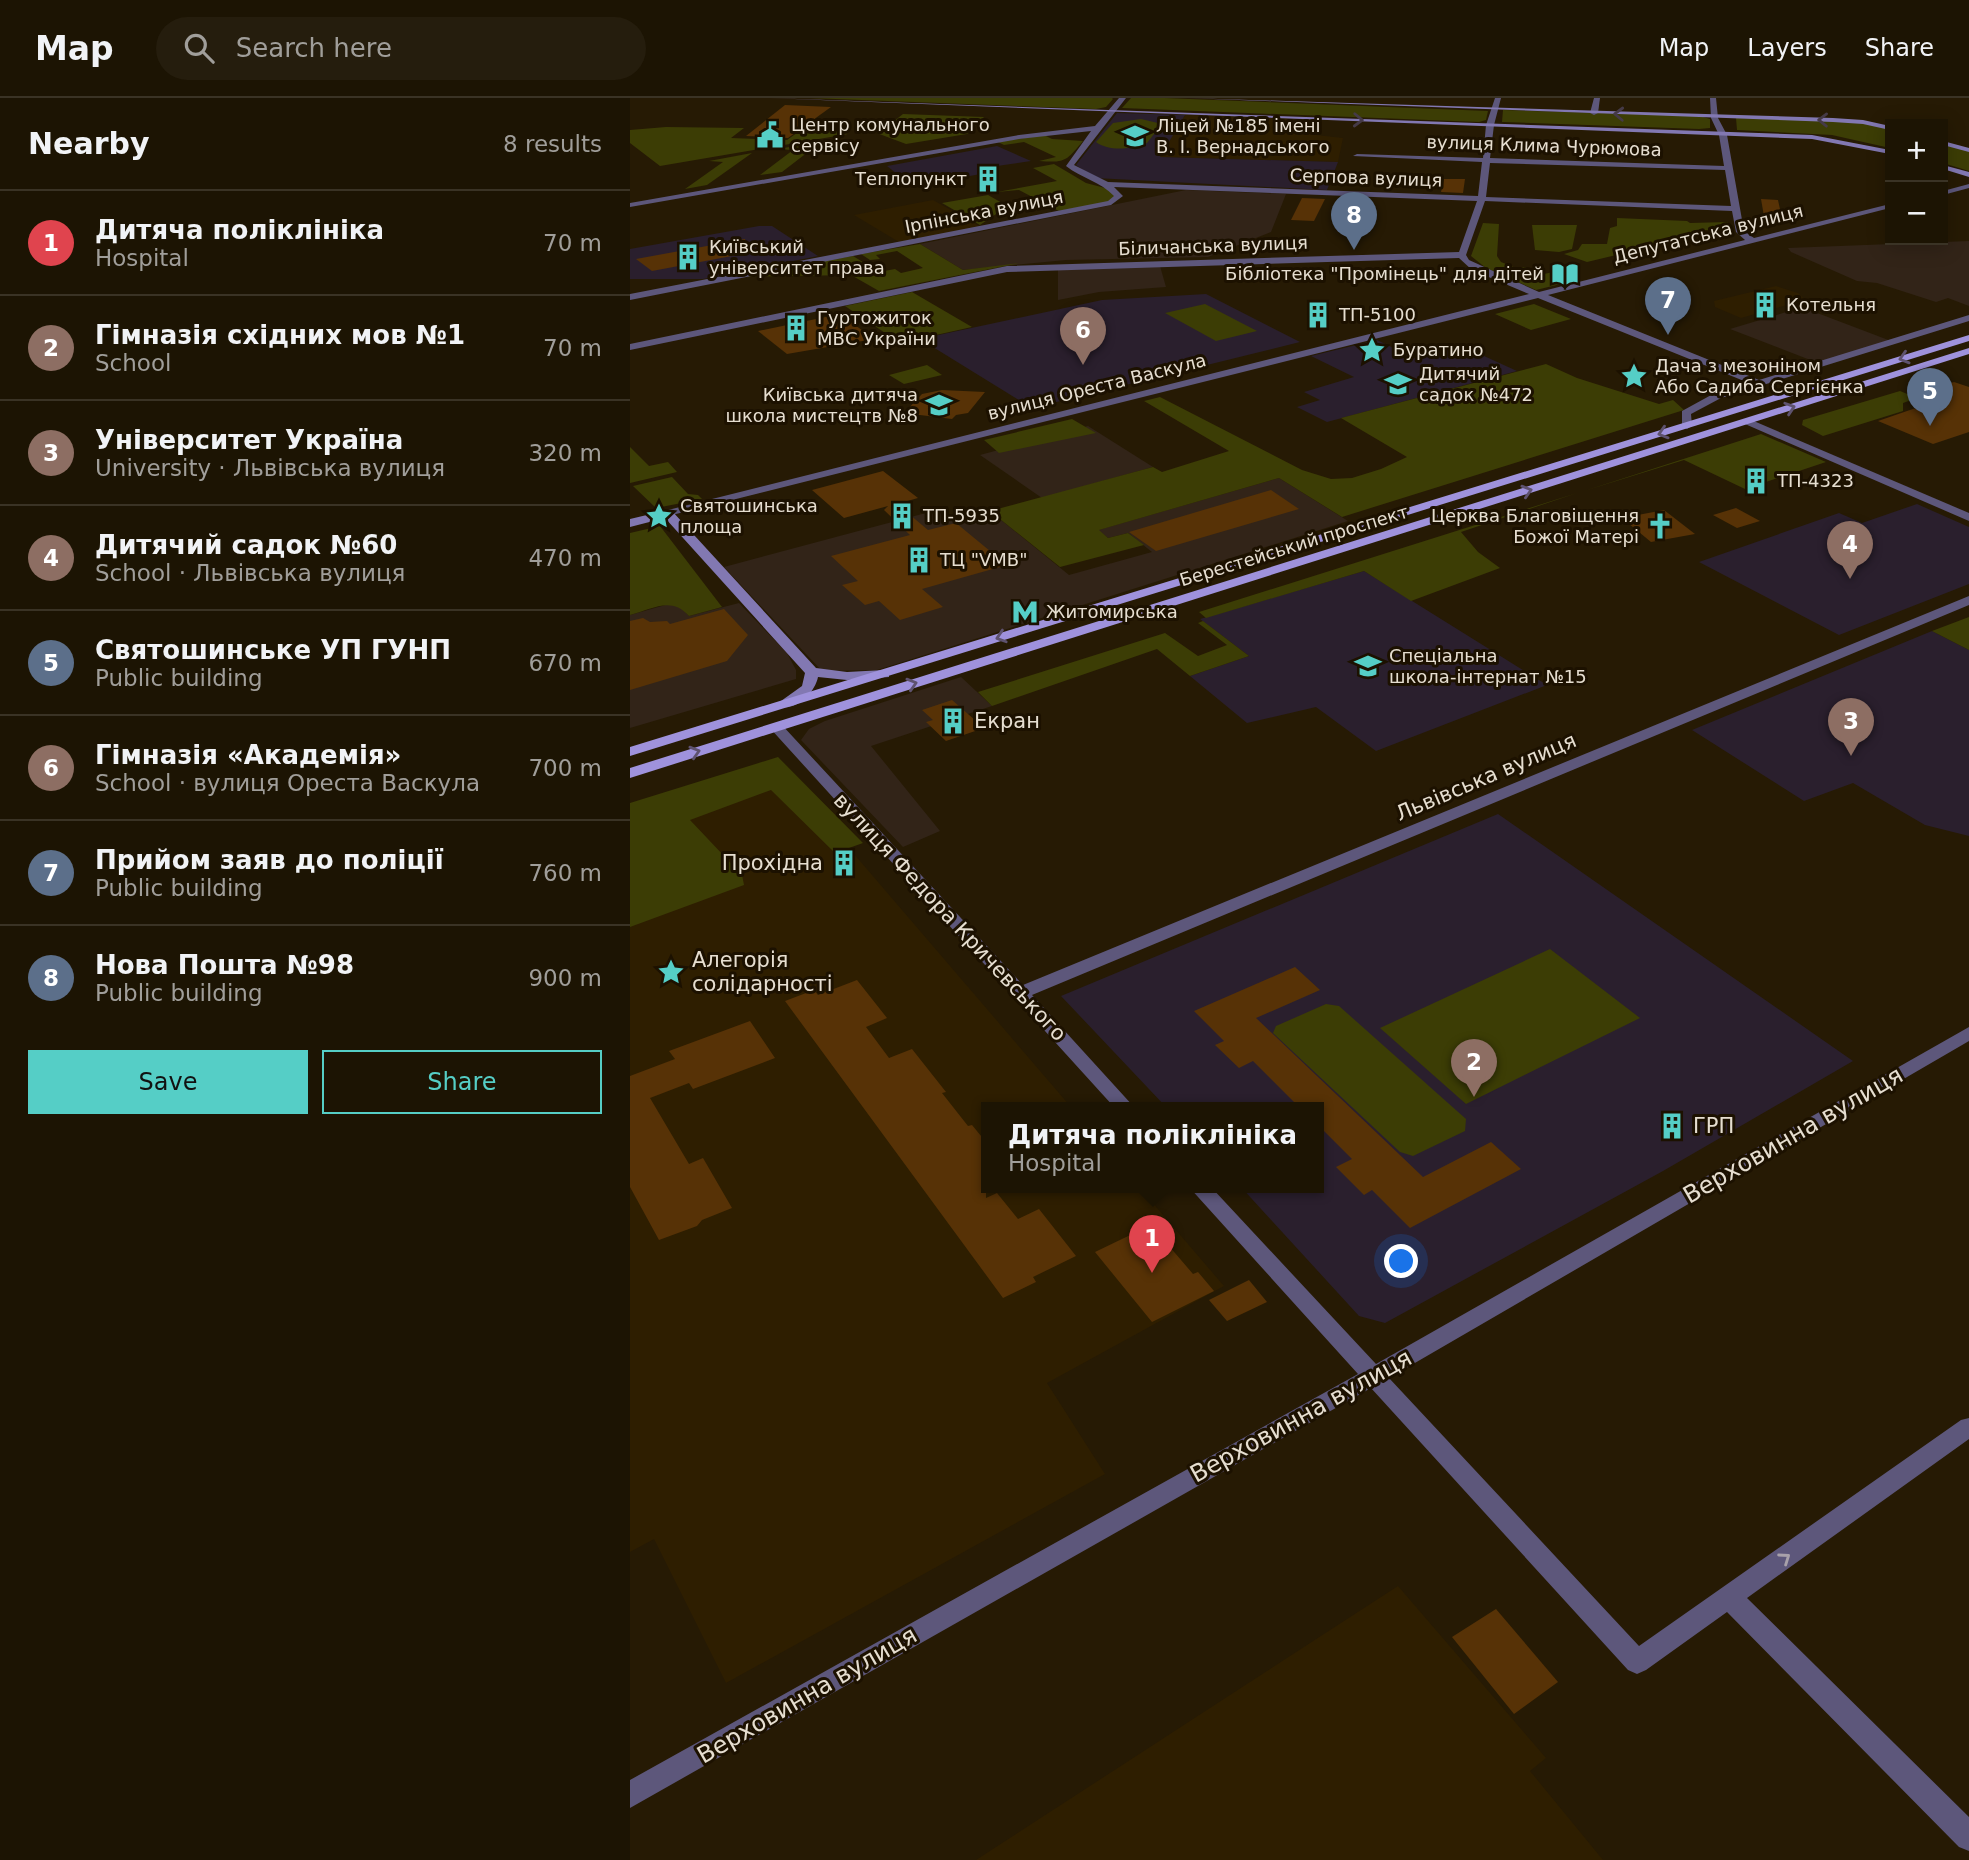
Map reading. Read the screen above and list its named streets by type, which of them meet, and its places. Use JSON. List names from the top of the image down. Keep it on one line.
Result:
{"streets":{"main road":["Берестейський проспект"],"street":["вулиця Клима Чурюмова","Серпова вулиця","Ірпінська вулиця","Депутатська вулиця","Біличанська вулиця","вулиця Ореста Васкула","Львівська вулиця","вулиця Федора Кричевського","Верховинна вулиця"]},"crossings":[["Серпова вулиця","Ірпінська вулиця"],["Депутатська вулиця","вулиця Ореста Васкула"],["Берестейський проспект","вулиця Федора Кричевського"],["Львівська вулиця","вулиця Федора Кричевського"]],"places":{"public building":["Центр комунального сервісу"],"school or university":["Ліцей №185 імені В. І. Вернадського","Дитячий садок №472","Київська дитяча школа мистецтв №8","Спеціальна школа-інтернат №15"],"building":["Теплопункт","Київський університет права","Котельня","ТП-5100","Гуртожиток МВС України","ТП-4323","ТП-5935","ТЦ \"VMB\"","Екран","Прохідна","ГРП"],"library":["Бібліотека \"Промінець\" для дітей"],"place":["Буратино","Дача з мезоніном Або Садиба Сергієнка","Святошинська площа","Алегорія солідарності"],"church":["Церква Благовіщення Божої Матері"],"metro station":["Житомирська"]},"page":{"header":"Map","search":"Search here","nav":["Map","Layers","Share"],"heading":["Nearby","8 results"],"map_buttons":["+","−"],"list":[{"mark":"1","name":"Дитяча поліклініка","note":"Hospital","value":"70 m"},{"mark":"2","name":"Гімназія східних мов №1","note":"School","value":"70 m"},{"mark":"3","name":"Університет Україна","note":"University · Львівська вулиця","value":"320 m"},{"mark":"4","name":"Дитячий садок №60","note":"School · Львівська вулиця","value":"470 m"},{"mark":"5","name":"Святошинське УП ГУНП","note":"Public building","value":"670 m"},{"mark":"6","name":"Гімназія «Академія»","note":"School · вулиця Ореста Васкула","value":"700 m"},{"mark":"7","name":"Прийом заяв до поліції","note":"Public building","value":"760 m"},{"mark":"8","name":"Нова Пошта №98","note":"Public building","value":"900 m"}],"pins":["8","7","6","5","4","3","2","1"],"buttons":["Save","Share"],"popup":["Дитяча поліклініка","Hospital"]}}
